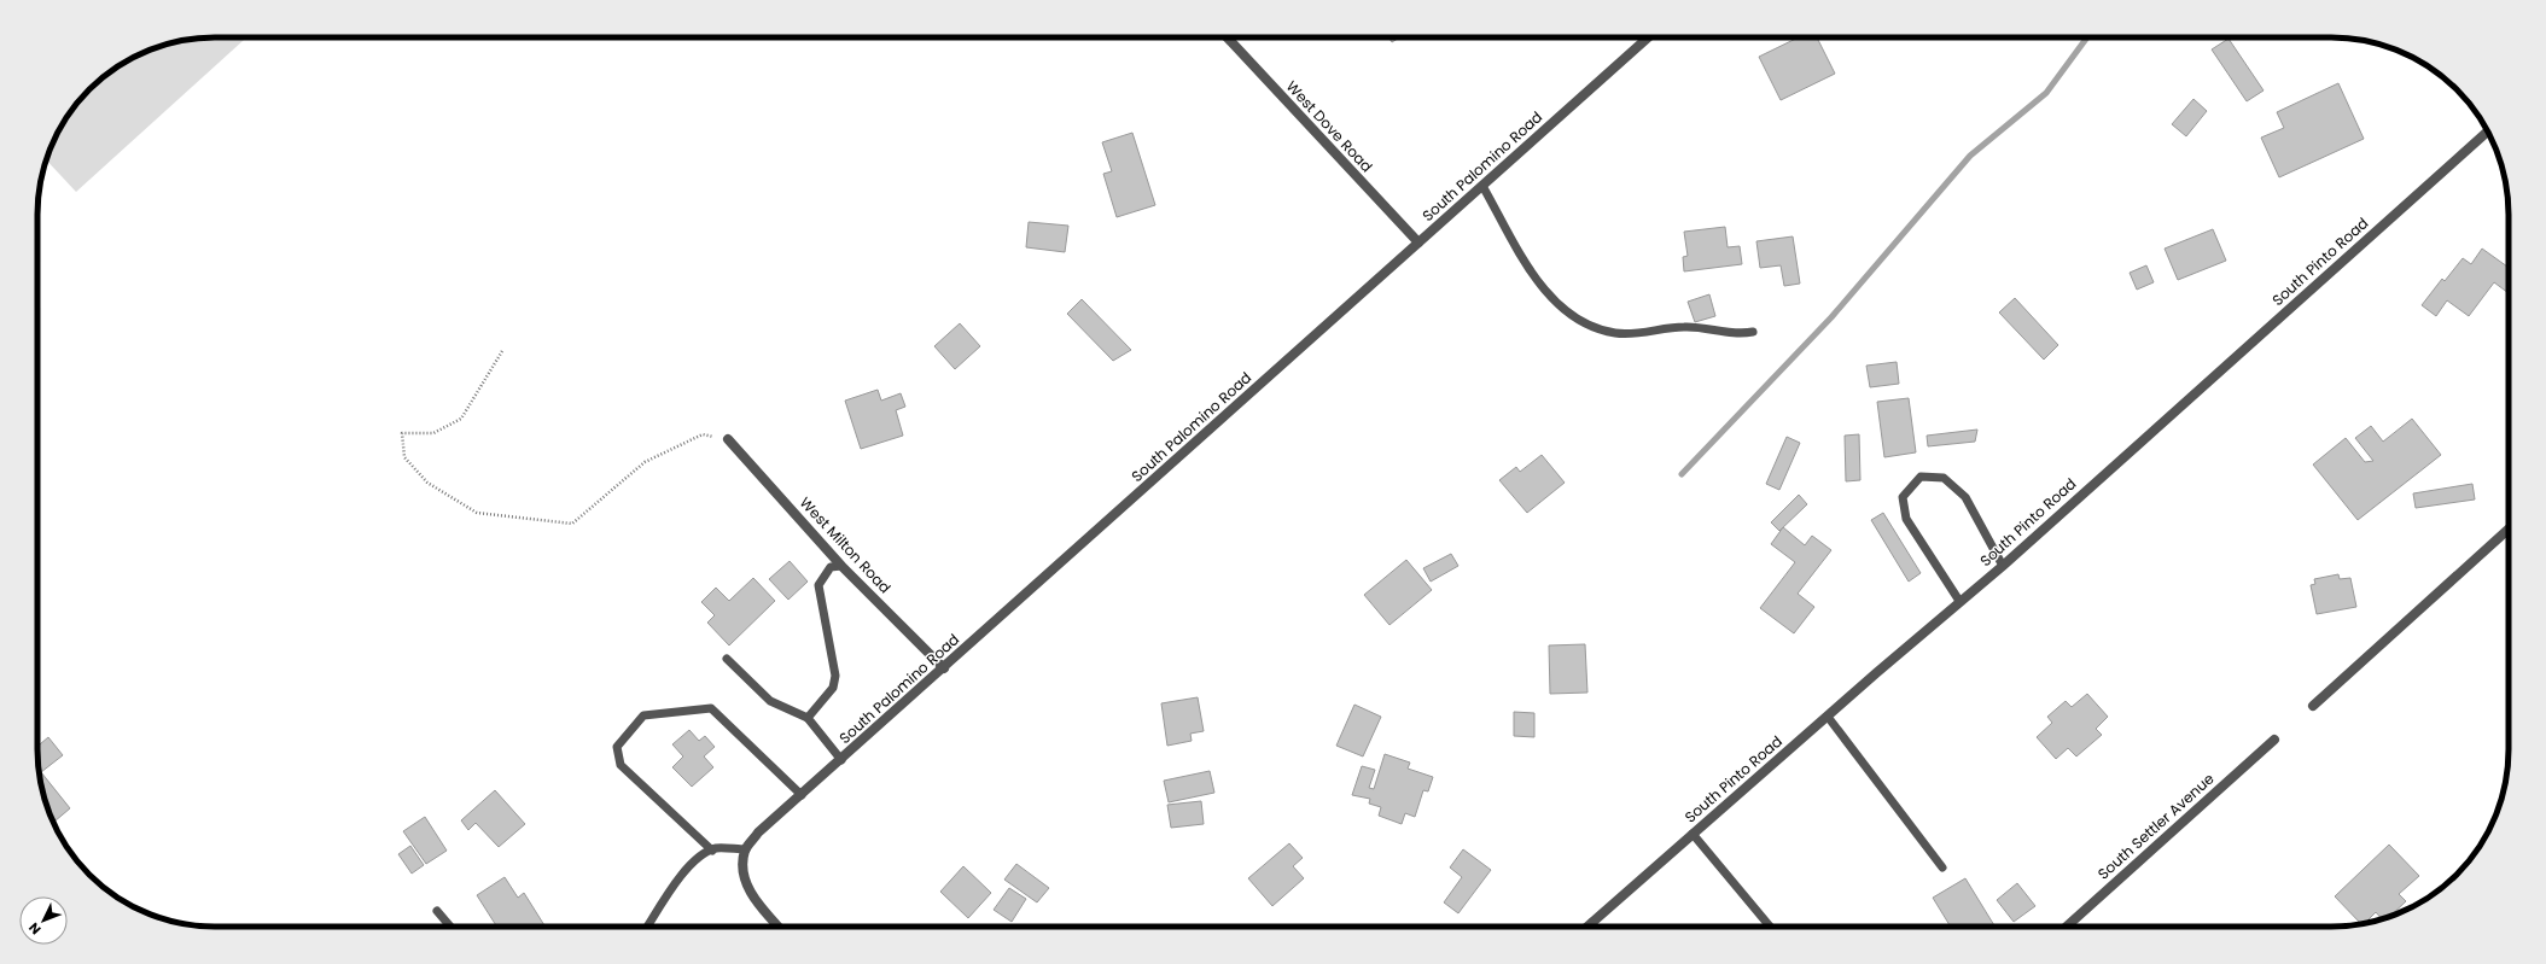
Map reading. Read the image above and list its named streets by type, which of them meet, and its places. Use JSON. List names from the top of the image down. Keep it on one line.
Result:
{"streets":{"street":["West Dove Road","South Palomino Road","South Pinto Road","West Milton Road","South Settler Avenue"]},"crossings":[["West Dove Road","South Palomino Road"],["South Palomino Road","West Milton Road"]],"north":"bottom left"}
